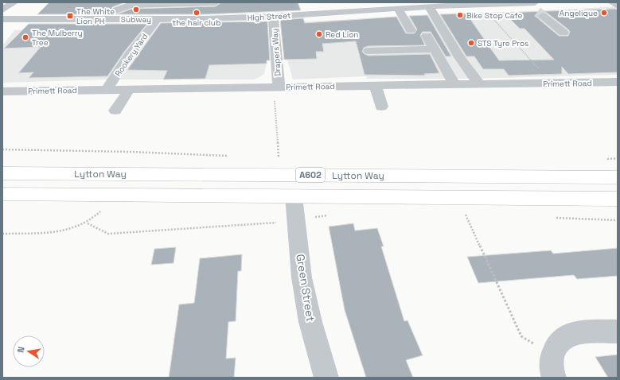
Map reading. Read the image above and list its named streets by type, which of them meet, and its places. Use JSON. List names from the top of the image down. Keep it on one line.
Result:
{"streets":{"main road":["Lytton Way","A602"],"street":["High Street","Drapers Way","Rookery Yard","Primett Road","Green Street"]},"crossings":[["High Street","Drapers Way"],["High Street","Rookery Yard"],["Drapers Way","Primett Road"],["Rookery Yard","Primett Road"],["A602","Green Street"]],"places":{"other":["Subway","the hair club","Angelique","Bike Stop Cafe","Red Lion","The Mulberry Tree","STS Tyre Pros"],"transit":["The White Lion PH"]},"north":"left"}
